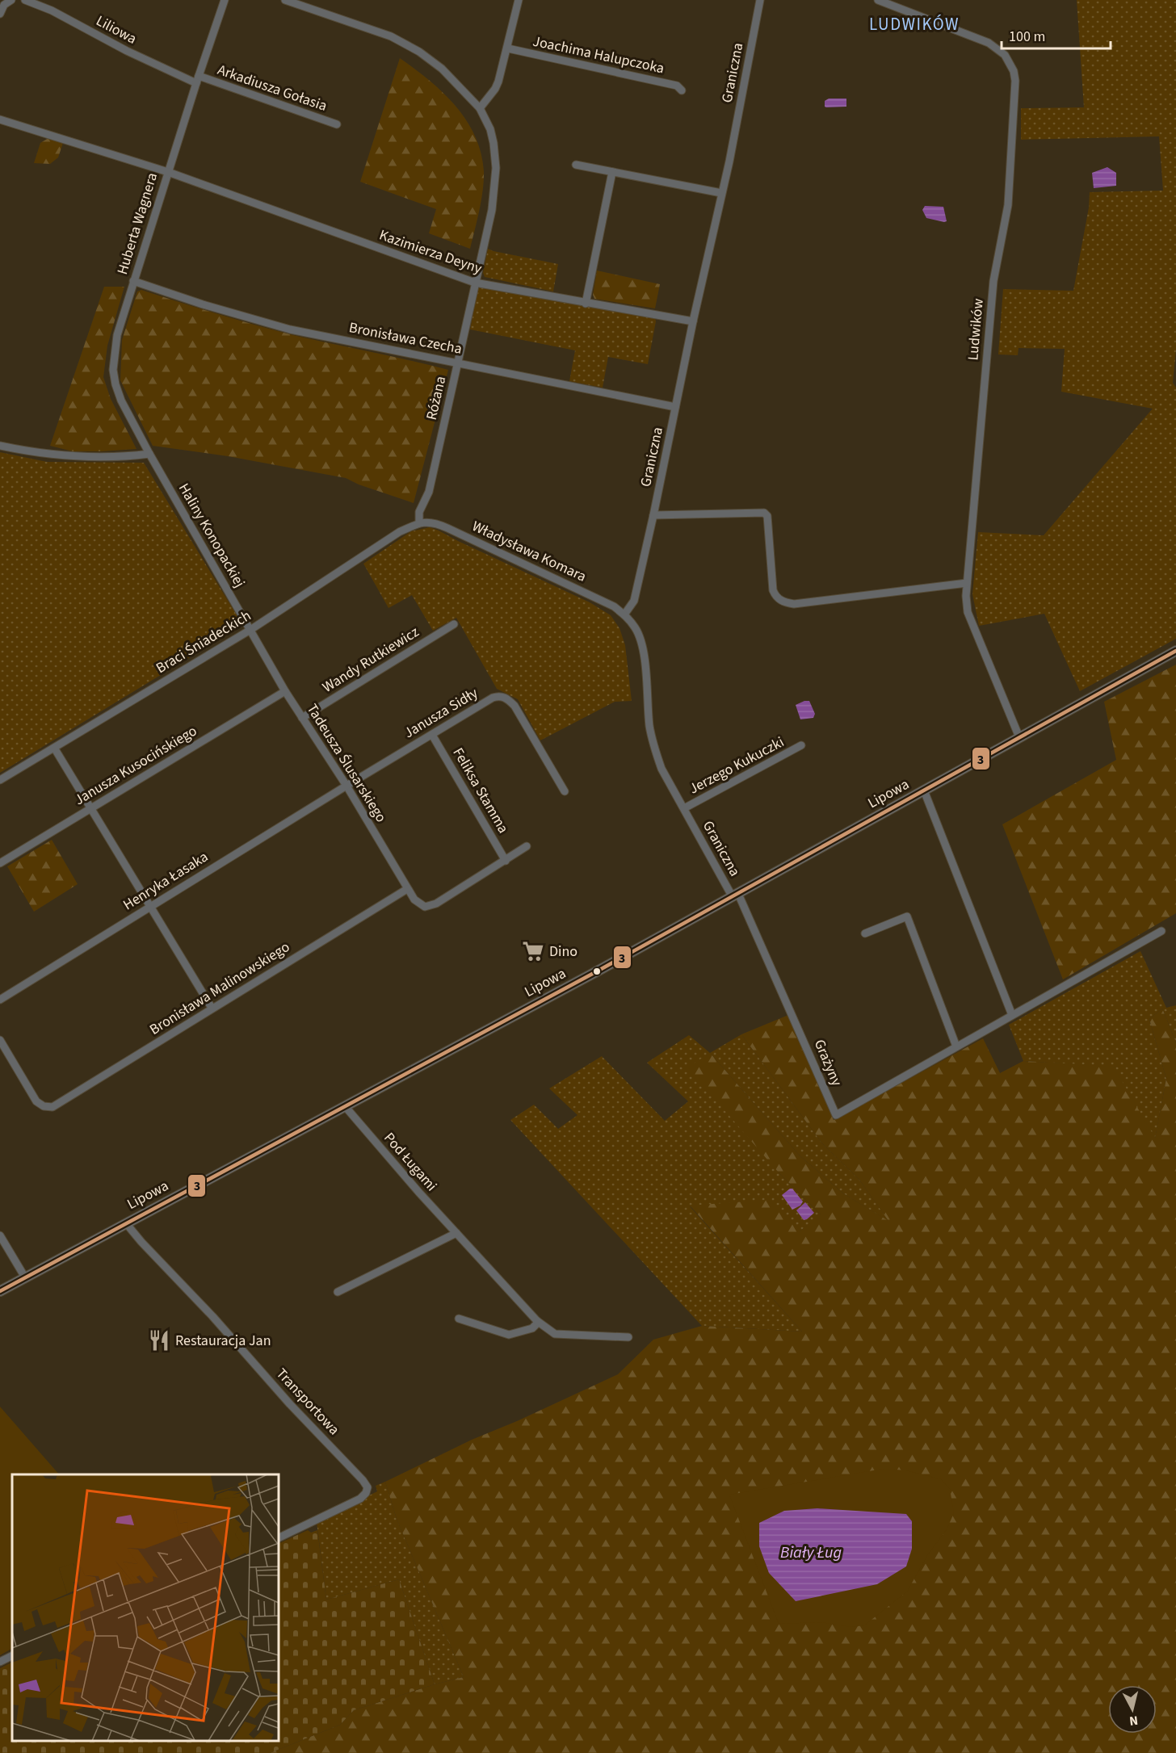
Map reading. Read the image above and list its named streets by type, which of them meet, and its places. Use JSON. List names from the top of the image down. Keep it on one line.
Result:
{"streets":{"main road":["Lipowa"],"street":["Liliowa","Joachima Halupczoka","Graniczna","Arkadiusza Gołasia","Huberta Wagnera","Kazimierza Deyny","Ludwików","Bronisława Czecha","Różana","Haliny Konopackiej","Władysława Komara","Braci Śniadeckich","Wandy Rutkiewicz","Janusza Sidły","Tadeusza Ślusarskiego","Janusza Kusocińskiego","Jerzego Kukuczki","Feliksa Stamma","Henryka Łasaka","Bronisława Malinowskiego","Grażyny","Pod Ługami","Transportowa"]},"crossings":[["Liliowa","Arkadiusza Gołasia"],["Liliowa","Huberta Wagnera"],["Graniczna","Kazimierza Deyny"],["Graniczna","Bronisława Czecha"],["Graniczna","Władysława Komara"],["Graniczna","Jerzego Kukuczki"],["Graniczna","Lipowa"],["Graniczna","Grażyny"],["Arkadiusza Gołasia","Huberta Wagnera"],["Huberta Wagnera","Kazimierza Deyny"],["Huberta Wagnera","Bronisława Czecha"],["Huberta Wagnera","Haliny Konopackiej"],["Kazimierza Deyny","Różana"],["Ludwików","Lipowa"],["Bronisława Czecha","Różana"],["Różana","Władysława Komara"],["Różana","Braci Śniadeckich"],["Haliny Konopackiej","Braci Śniadeckich"],["Haliny Konopackiej","Tadeusza Ślusarskiego"],["Władysława Komara","Braci Śniadeckich"],["Braci Śniadeckich","Tadeusza Ślusarskiego"],["Wandy Rutkiewicz","Tadeusza Ślusarskiego"],["Janusza Sidły","Tadeusza Ślusarskiego"],["Janusza Sidły","Feliksa Stamma"],["Janusza Sidły","Henryka Łasaka"],["Tadeusza Ślusarskiego","Janusza Kusocińskiego"],["Tadeusza Ślusarskiego","Feliksa Stamma"],["Tadeusza Ślusarskiego","Henryka Łasaka"],["Tadeusza Ślusarskiego","Bronisława Malinowskiego"],["Lipowa","Grażyny"],["Lipowa","Pod Ługami"],["Lipowa","Transportowa"]],"districts":["LUDWIKÓW"],"water":["Biały Ług"],"places":{"supermarket":["Dino"],"restaurant":["Restauracja Jan"]},"lines":["transit line 3"],"scale_bar":"100 m","north":"bottom"}
